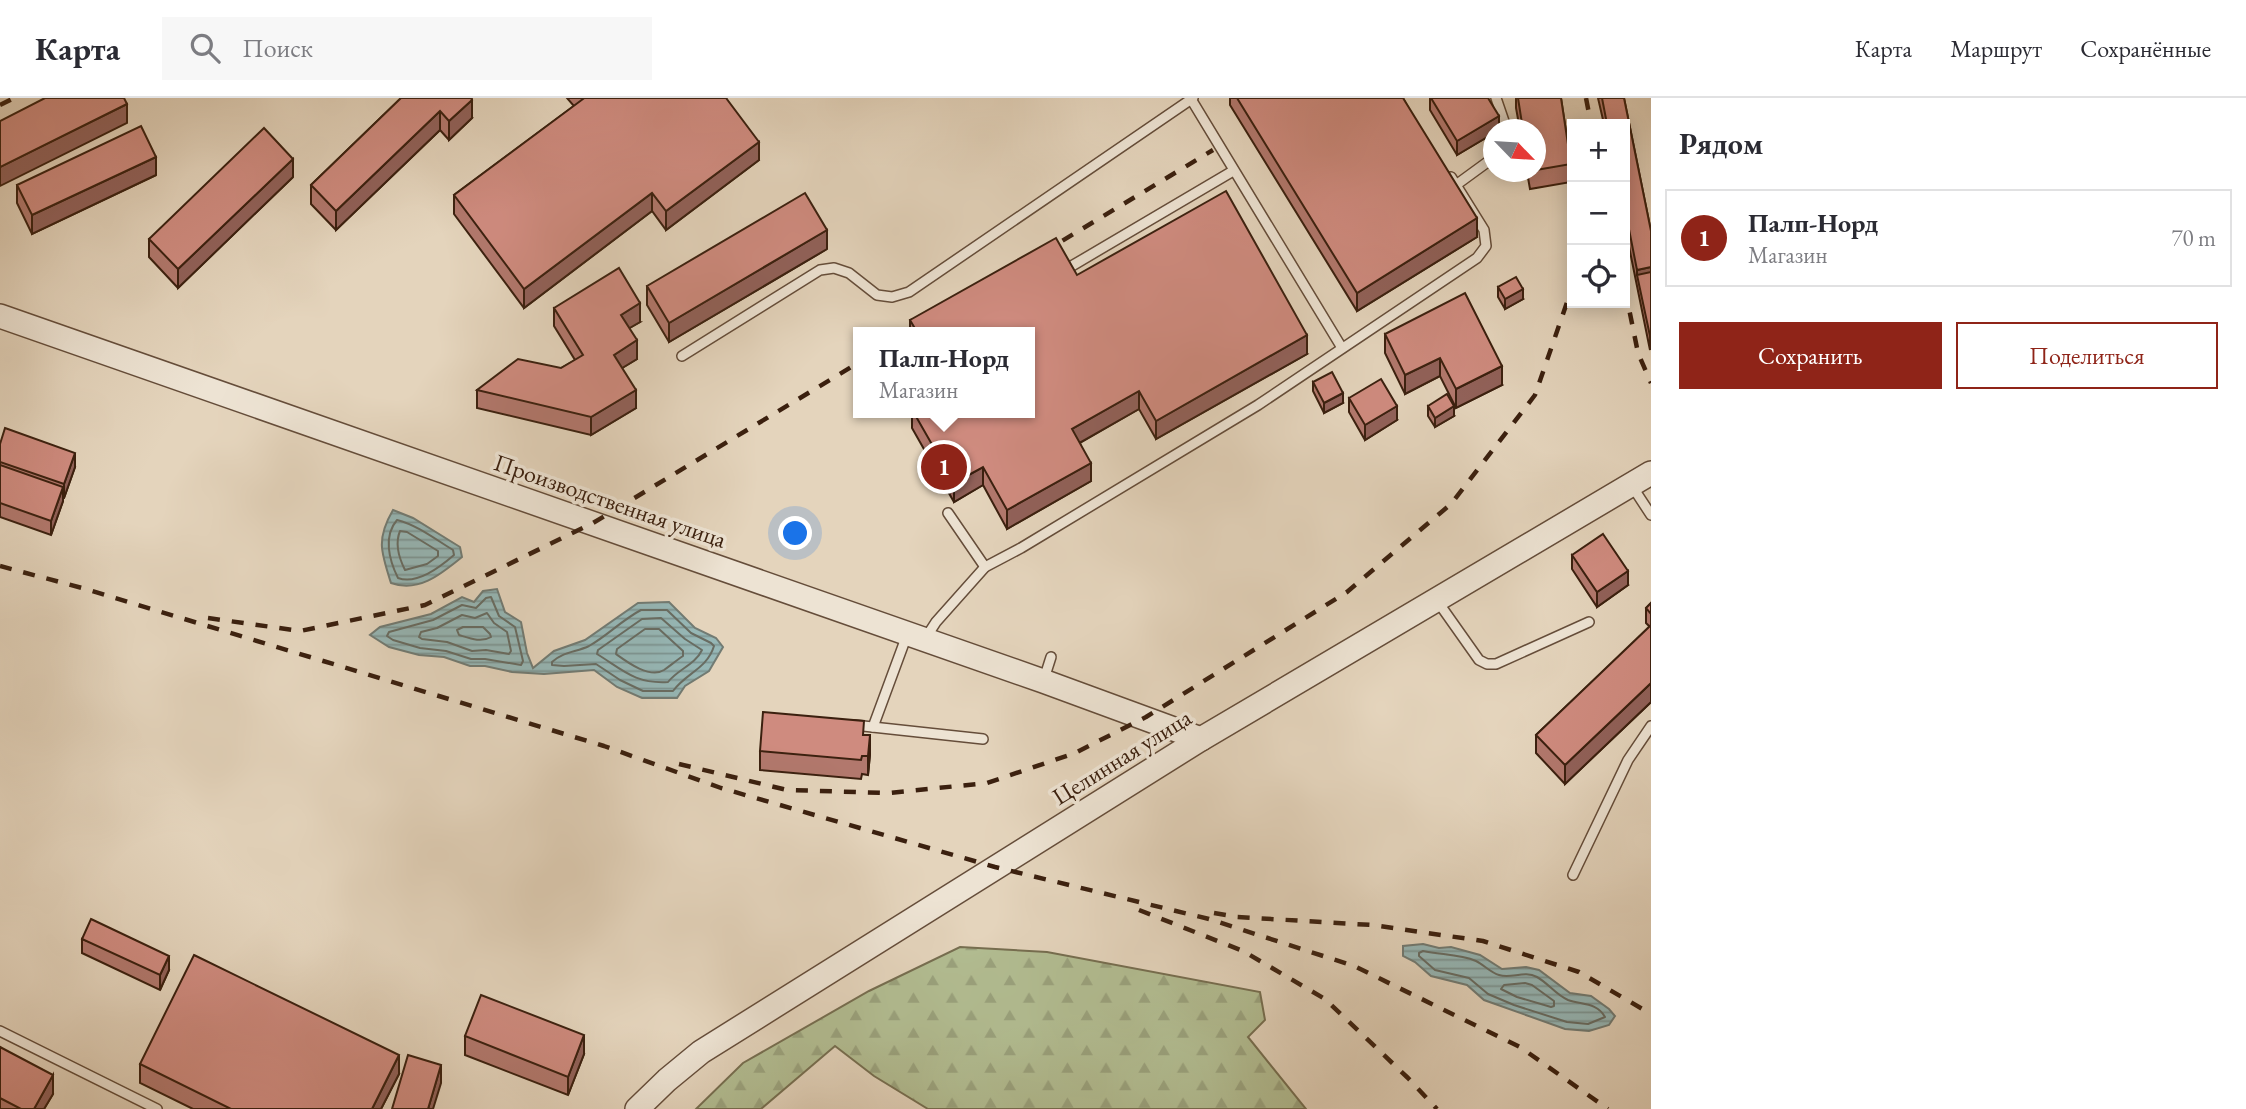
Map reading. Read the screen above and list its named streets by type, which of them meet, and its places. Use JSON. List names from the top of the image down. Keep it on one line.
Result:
{"streets":{"street":["Производственная улица","Целинная улица"]},"crossings":[["Производственная улица","Целинная улица"]],"north":"bottom right","page":{"header":"Карта","search":"Поиск","nav":["Карта","Маршрут","Сохранённые"],"heading":"Рядом","map_buttons":["+","−"],"list":[{"mark":"1","name":"Палп-Норд","note":"Магазин","value":"70 m"}],"buttons":["Сохранить","Поделиться"],"popup":["Палп-Норд","Магазин"],"pins":"1"}}
